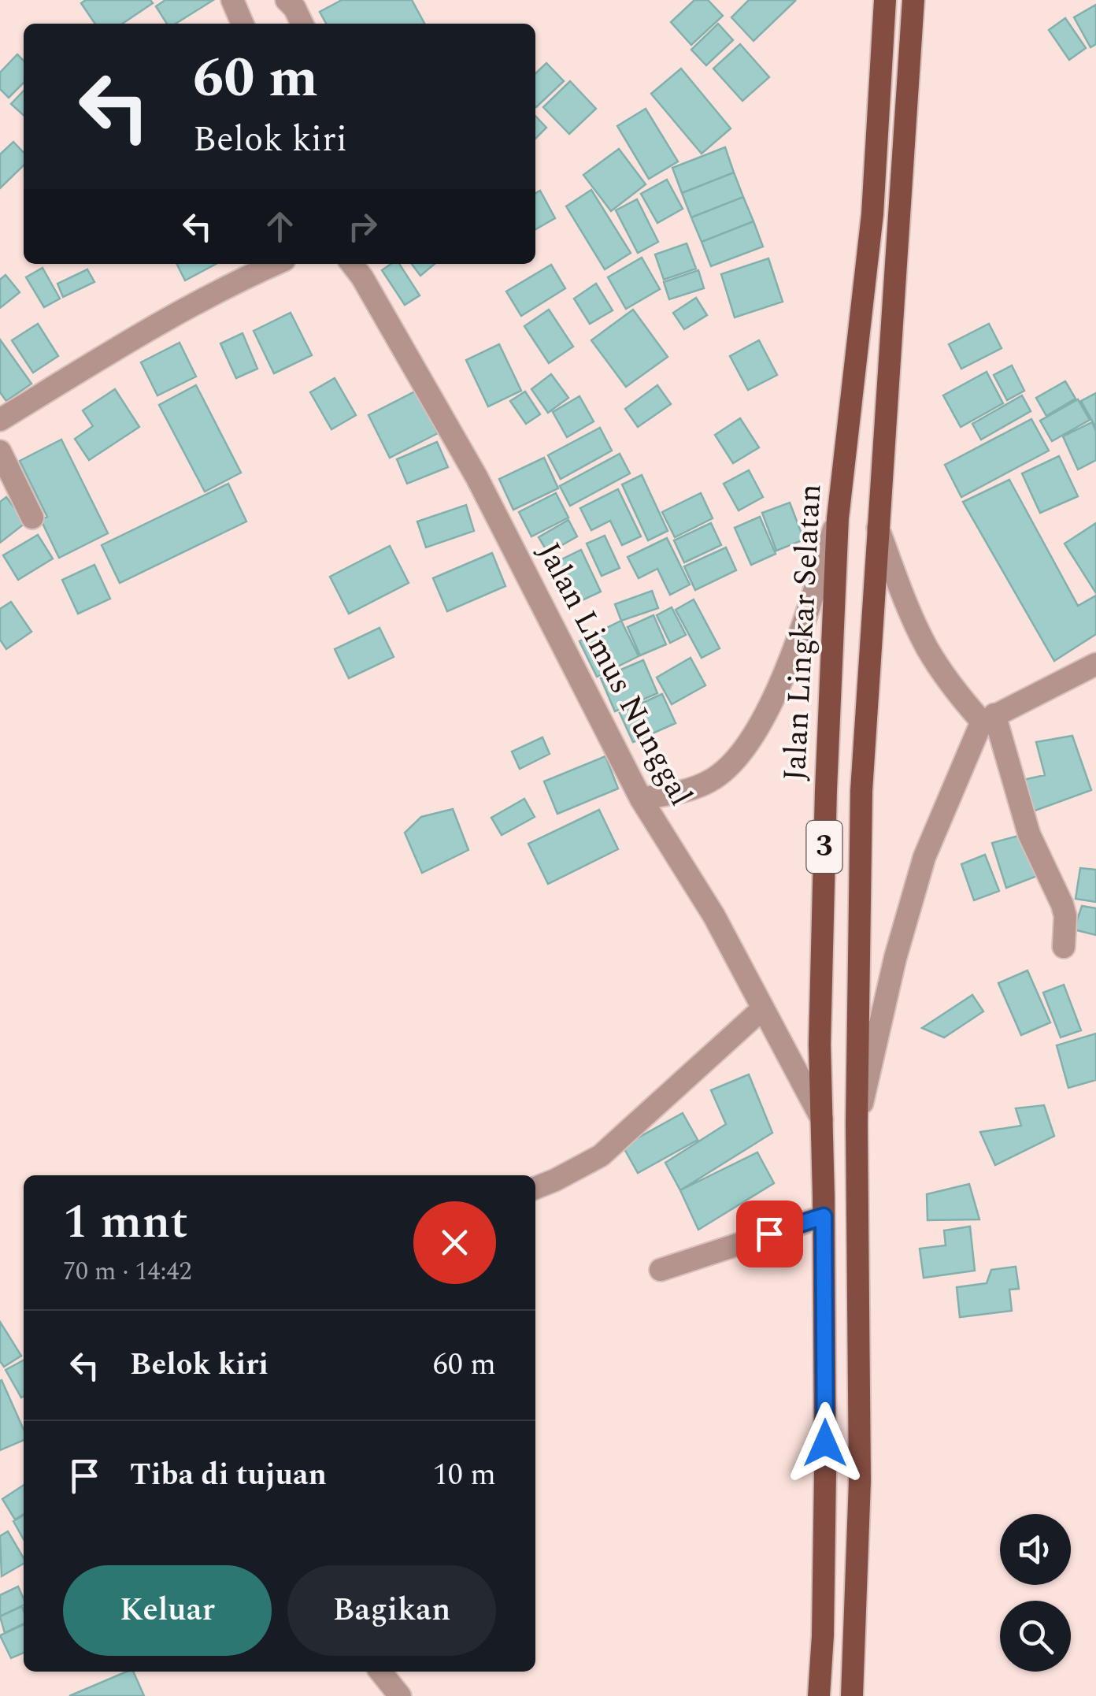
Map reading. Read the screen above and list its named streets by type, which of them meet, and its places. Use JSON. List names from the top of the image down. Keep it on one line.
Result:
{"streets":{"main road":["Jalan Lingkar Selatan","3"],"street":["Jalan Limus Nunggal"]},"crossings":[["Jalan Lingkar Selatan","Jalan Limus Nunggal"]],"page":{"turn":["60 m","Belok kiri"],"heading":["1 mnt","70 m · 14:42"],"list":[{"name":"Belok kiri","value":"60 m"},{"name":"Tiba di tujuan","value":"10 m"}],"buttons":["Keluar","Bagikan"]}}
